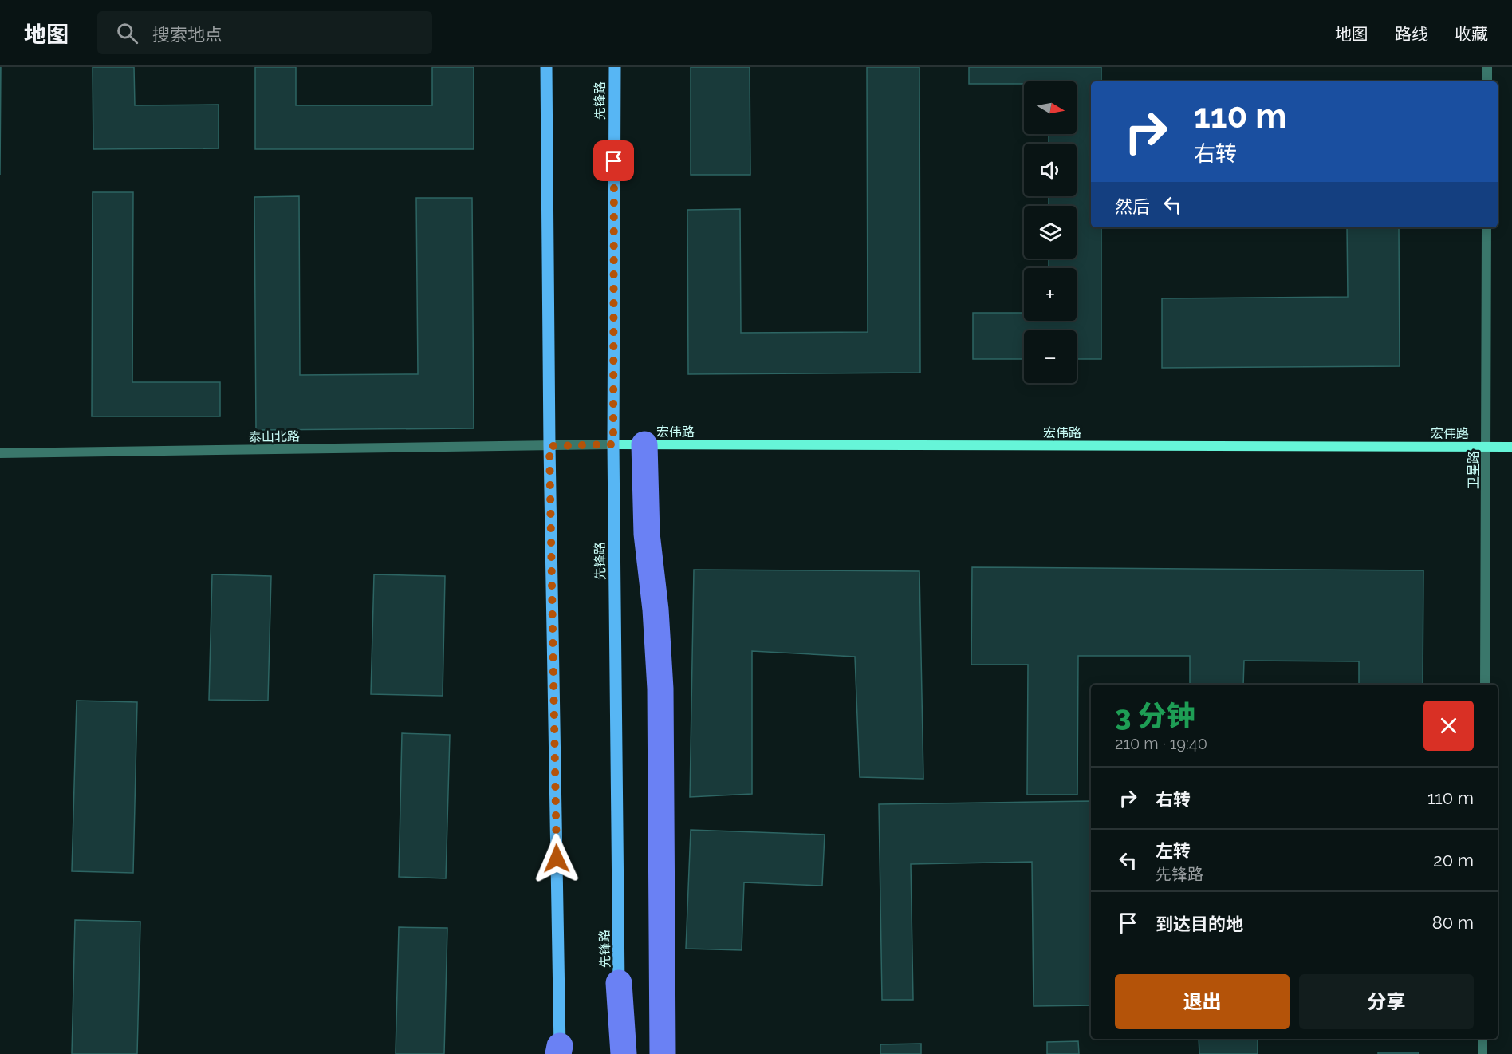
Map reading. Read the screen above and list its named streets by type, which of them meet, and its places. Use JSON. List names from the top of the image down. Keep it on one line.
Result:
{"streets":{"main road":["先锋路","宏伟路"],"street":["泰山北路","卫星路"]},"crossings":[["先锋路","宏伟路"],["先锋路","泰山北路"],["宏伟路","泰山北路"],["宏伟路","卫星路"]],"north":"right","page":{"header":"地图","search":"搜索地点","nav":["地图","路线","收藏"],"map_buttons":["+","−"],"turn":["110 m","右转"],"then":"然后","heading":["3 分钟","210 m · 19:40"],"list":[{"name":"右转","value":"110 m"},{"name":"左转","note":"先锋路","value":"20 m"},{"name":"到达目的地","value":"80 m"}],"buttons":["退出","分享"]}}
